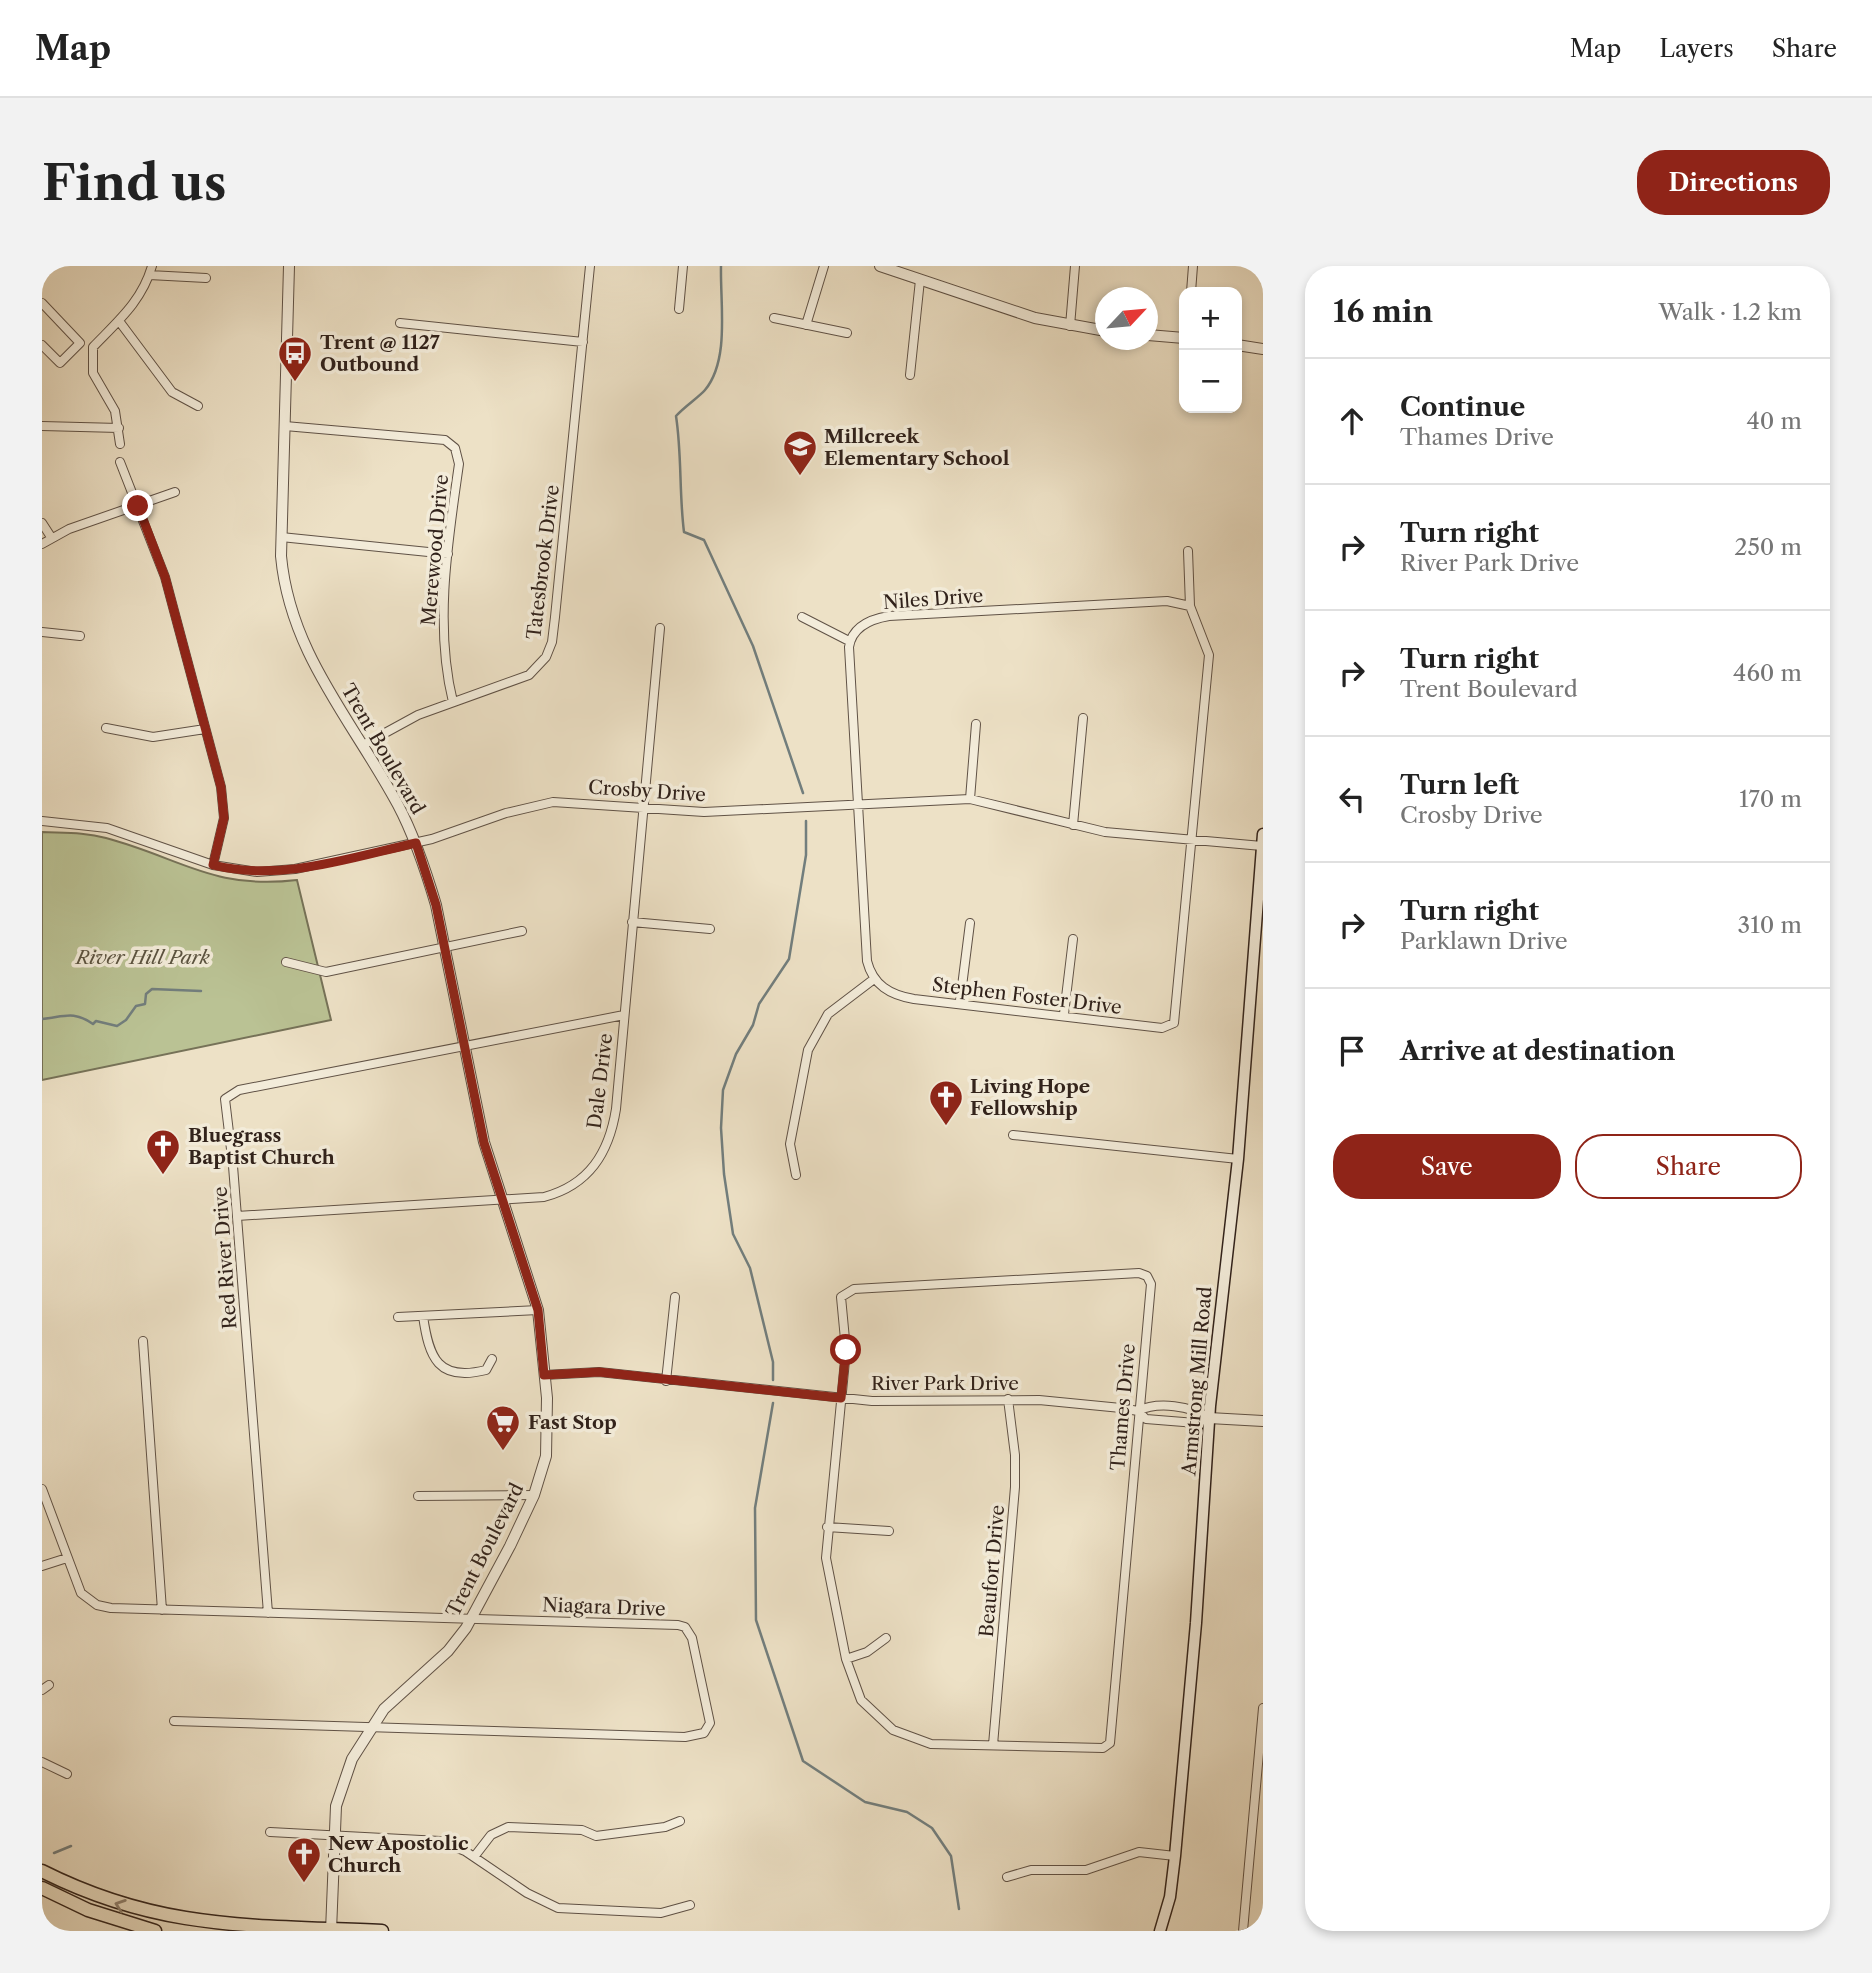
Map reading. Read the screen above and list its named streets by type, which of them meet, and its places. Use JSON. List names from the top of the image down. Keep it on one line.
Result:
{"streets":{"main road":["Armstrong Mill Road"],"street":["Merewood Drive","Tatesbrook Drive","Niles Drive","Trent Boulevard","Crosby Drive","Stephen Foster Drive","Dale Drive","Red River Drive","River Park Drive","Thames Drive","Beaufort Drive","Niagara Drive"]},"crossings":[["Merewood Drive","Tatesbrook Drive"],["Merewood Drive","Trent Boulevard"],["Tatesbrook Drive","Trent Boulevard"],["Trent Boulevard","Crosby Drive"],["Trent Boulevard","Dale Drive"],["Trent Boulevard","Red River Drive"],["Trent Boulevard","River Park Drive"],["Trent Boulevard","Niagara Drive"],["Crosby Drive","Stephen Foster Drive"],["Crosby Drive","Dale Drive"],["Crosby Drive","Armstrong Mill Road"],["Dale Drive","Red River Drive"],["Red River Drive","Niagara Drive"],["Armstrong Mill Road","River Park Drive"],["River Park Drive","Thames Drive"],["River Park Drive","Beaufort Drive"],["Thames Drive","Beaufort Drive"]],"parks":["River Hill Park"],"places":{"bus stop":["Trent @ 1127 Outbound"],"school or university":["Millcreek Elementary School"],"church":["Living Hope Fellowship","Bluegrass Baptist Church","New Apostolic Church"],"supermarket":["Fast Stop"]},"north":"top right","page":{"header":"Map","nav":["Map","Layers","Share"],"buttons":["Directions",["Save","Share"]],"title":"Find us","heading":["16 min","Walk · 1.2 km"],"map_buttons":["+","−"],"list":[["Continue","Thames Drive","40 m"],["Turn right","River Park Drive","250 m"],["Turn right","Trent Boulevard","460 m"],["Turn left","Crosby Drive","170 m"],["Turn right","Parklawn Drive","310 m"],"Arrive at destination"]}}
